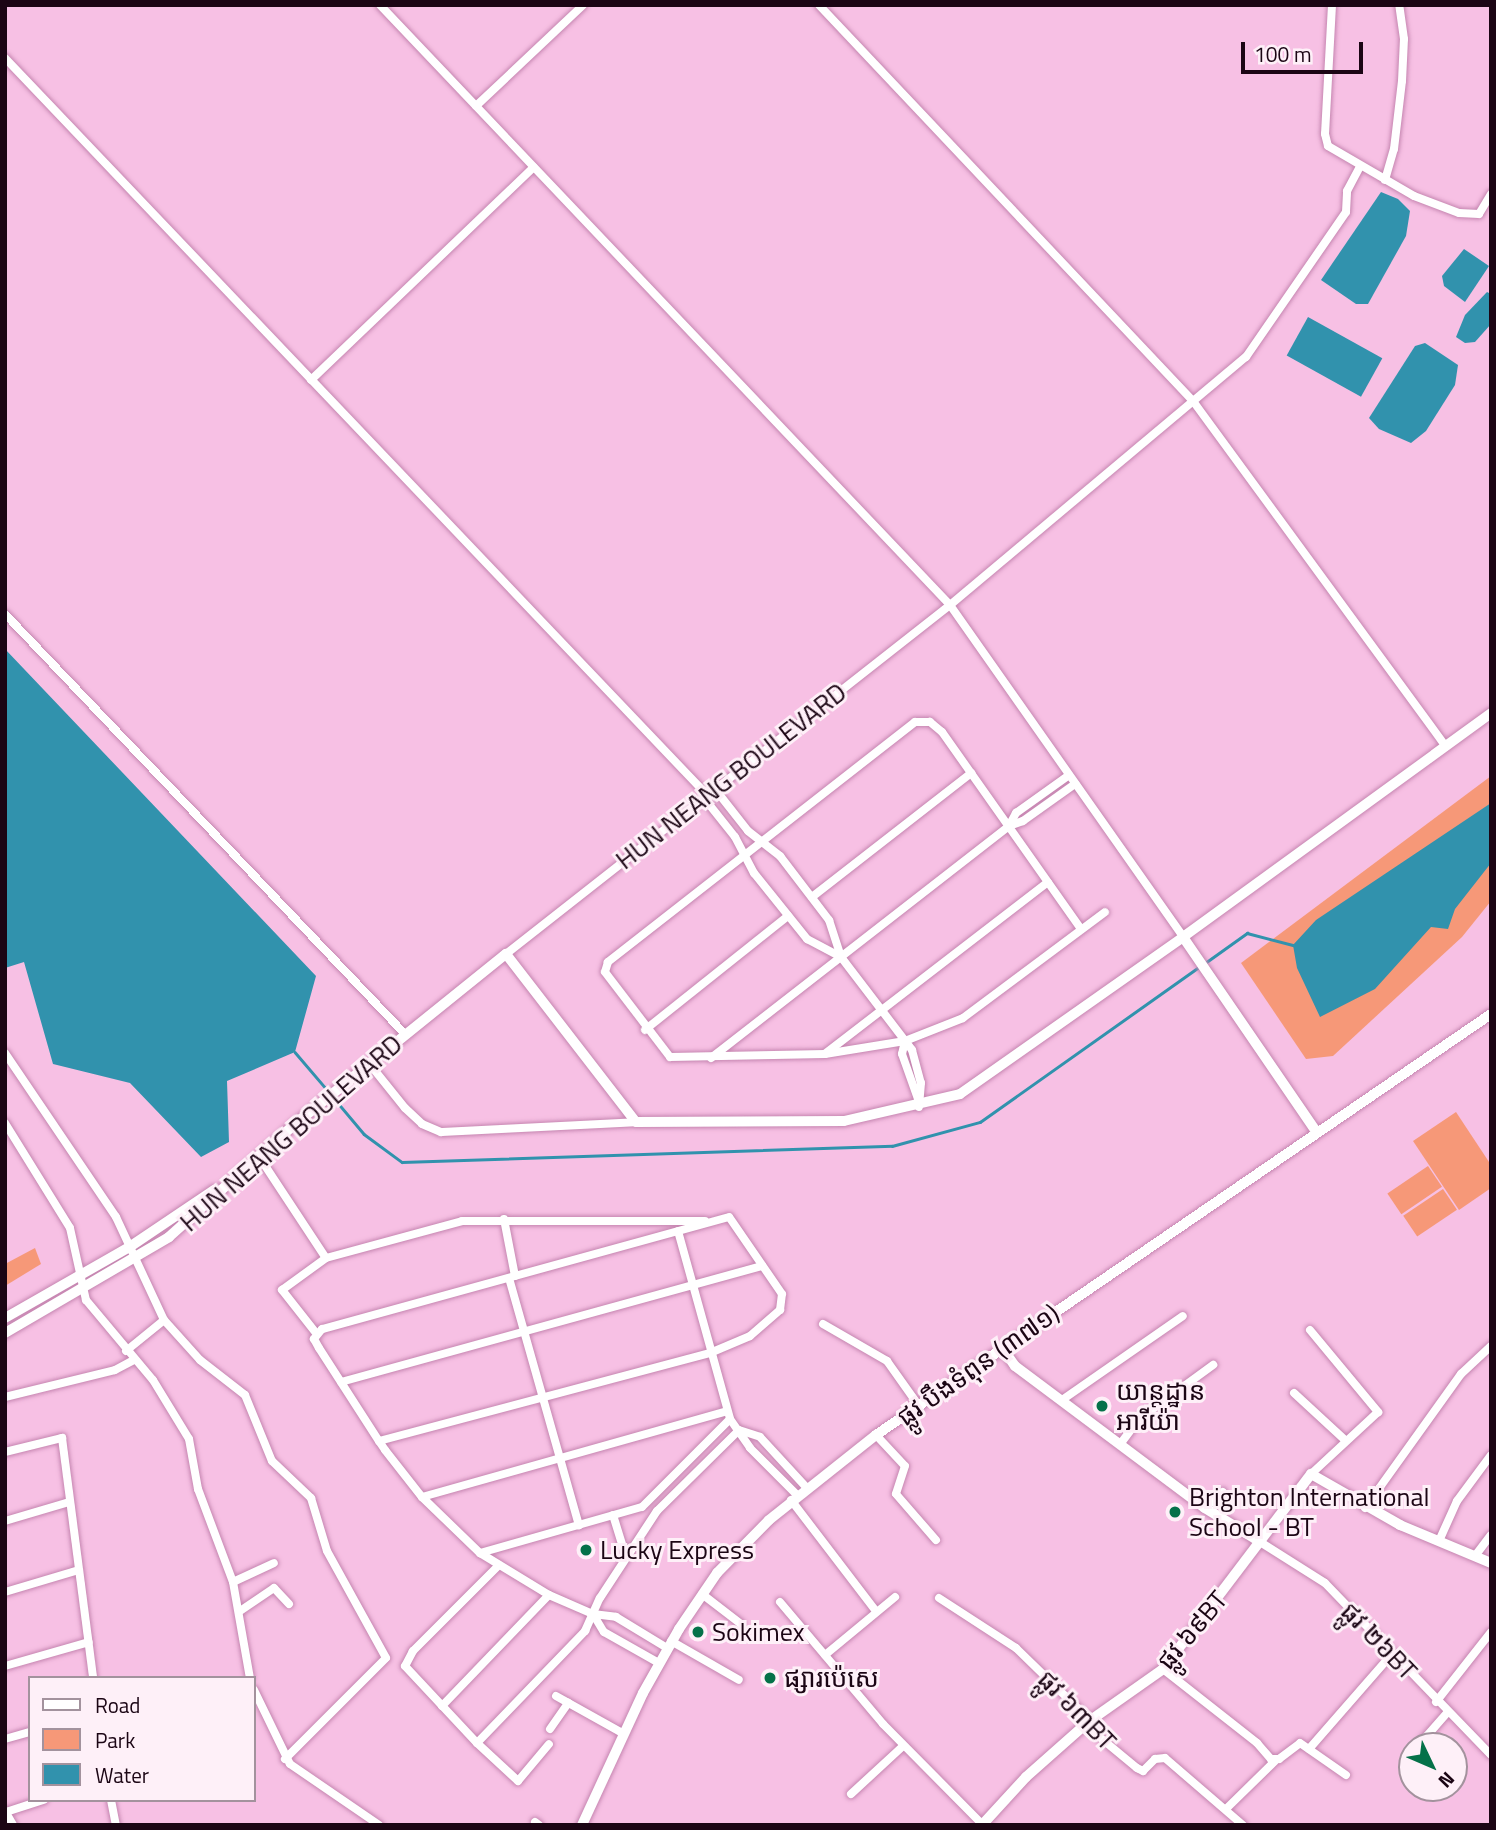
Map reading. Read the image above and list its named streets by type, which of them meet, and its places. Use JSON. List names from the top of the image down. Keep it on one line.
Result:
{"streets":{"main road":["HUN NEANG BOULEVARD","ផ្លូវ បឹងទំពុន (៣៧១)"],"street":["ផ្លូវ ៦៩BT","ផ្លូវ ២៦BT","ផ្លូវ ៦៣BT"]},"crossings":[["ផ្លូវ ៦៩BT","ផ្លូវ ២៦BT"],["ផ្លូវ ៦៩BT","ផ្លូវ ៦៣BT"]],"places":["យាន្ដដ្ឋាន អារីយ៉ា","Brighton International School - BT","Lucky Express","Sokimex","ផ្សារប៉េសេ"],"legend":["Road","Park","Water"],"scale_bar":"100 m","north":"bottom right"}
